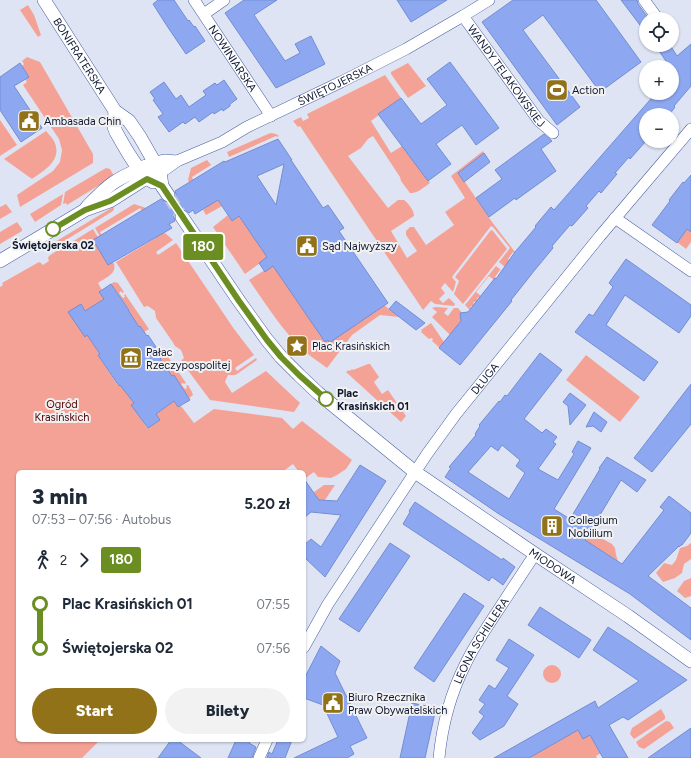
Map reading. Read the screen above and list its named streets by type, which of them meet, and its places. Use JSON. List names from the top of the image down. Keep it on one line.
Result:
{"streets":{"street":["BONIFRATERSKA","NOWINIARSKA","WANDY TELAKOWSKIEJ","ŚWIĘTOJERSKA","DŁUGA","MIODOWA","LEONA SCHILLERA"]},"crossings":[["BONIFRATERSKA","ŚWIĘTOJERSKA"],["NOWINIARSKA","ŚWIĘTOJERSKA"],["WANDY TELAKOWSKIEJ","ŚWIĘTOJERSKA"],["DŁUGA","MIODOWA"],["MIODOWA","LEONA SCHILLERA"]],"parks":["Ogród Krasińskich"],"places":{"sports":["Action"],"public building":["Ambasada Chin","Sąd Najwyższy","Biuro Rzecznika Praw Obywatelskich"],"other":["Świętojerska 02","Plac Krasińskich 01"],"place":["Plac Krasińskich"],"museum":["Pałac Rzeczypospolitej"],"building":["Collegium Nobilium"]},"lines":["bus line 180"],"page":{"on_map":"180","map_buttons":["+","−"],"heading":["3 min","07:53 – 07:56 · Autobus","5.20 zł"],"legs":["2","180"],"list":[{"name":"Plac Krasińskich 01","value":"07:55"},{"name":"Świętojerska 02","value":"07:56"}],"buttons":["Start","Bilety"]}}
